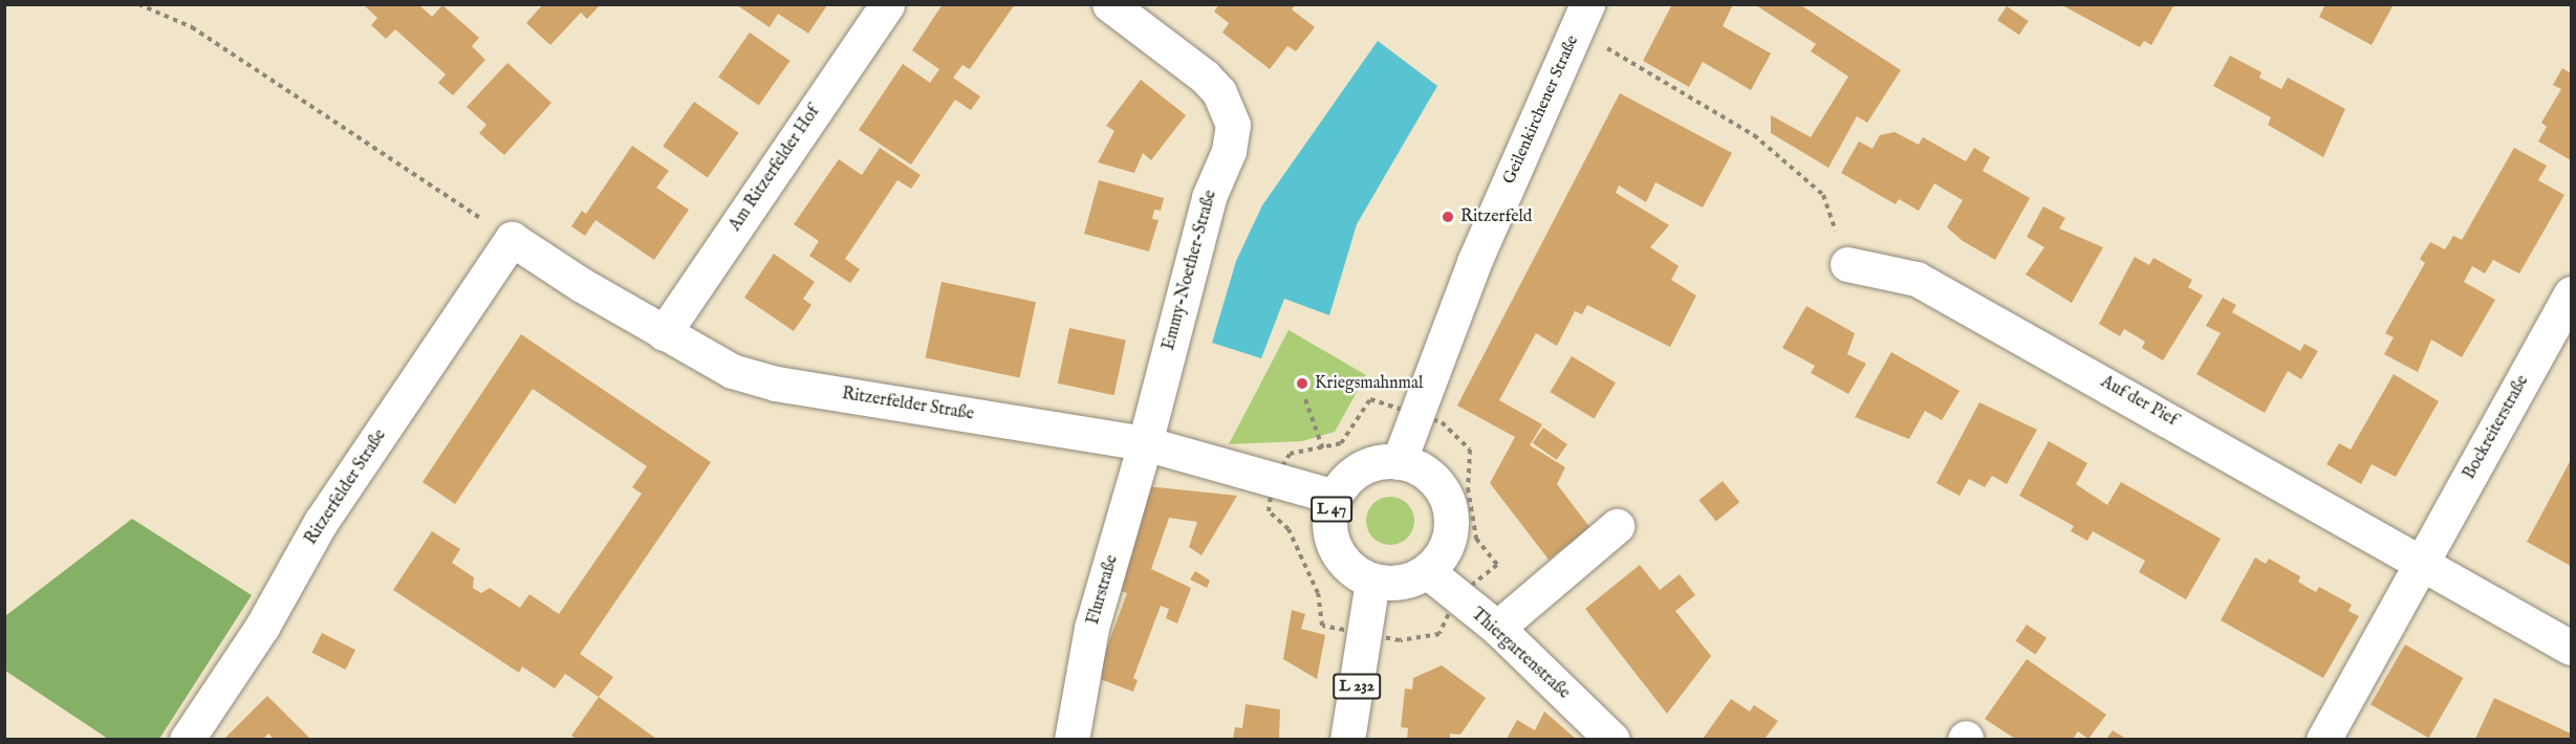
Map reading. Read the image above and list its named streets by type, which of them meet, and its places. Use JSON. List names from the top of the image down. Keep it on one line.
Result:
{"streets":{"street":["Geilenkirchener Straße","Am Ritzerfelder Hof","Emmy-Noether-Straße","Auf der Pief","Ritzerfelder Straße","Bockreiterstraße","L 47","Flurstraße","Thiergartenstraße","L 232"]},"crossings":[["Geilenkirchener Straße","Ritzerfelder Straße"],["Geilenkirchener Straße","L 47"],["Geilenkirchener Straße","Thiergartenstraße"],["Geilenkirchener Straße","L 232"],["Am Ritzerfelder Hof","Ritzerfelder Straße"],["Emmy-Noether-Straße","Ritzerfelder Straße"],["Emmy-Noether-Straße","Flurstraße"],["Auf der Pief","Bockreiterstraße"],["Ritzerfelder Straße","L 47"],["Ritzerfelder Straße","Flurstraße"],["Ritzerfelder Straße","Thiergartenstraße"],["Ritzerfelder Straße","L 232"],["L 47","Thiergartenstraße"],["L 47","L 232"],["Thiergartenstraße","L 232"]],"places":["Ritzerfeld","Kriegsmahnmal"]}
